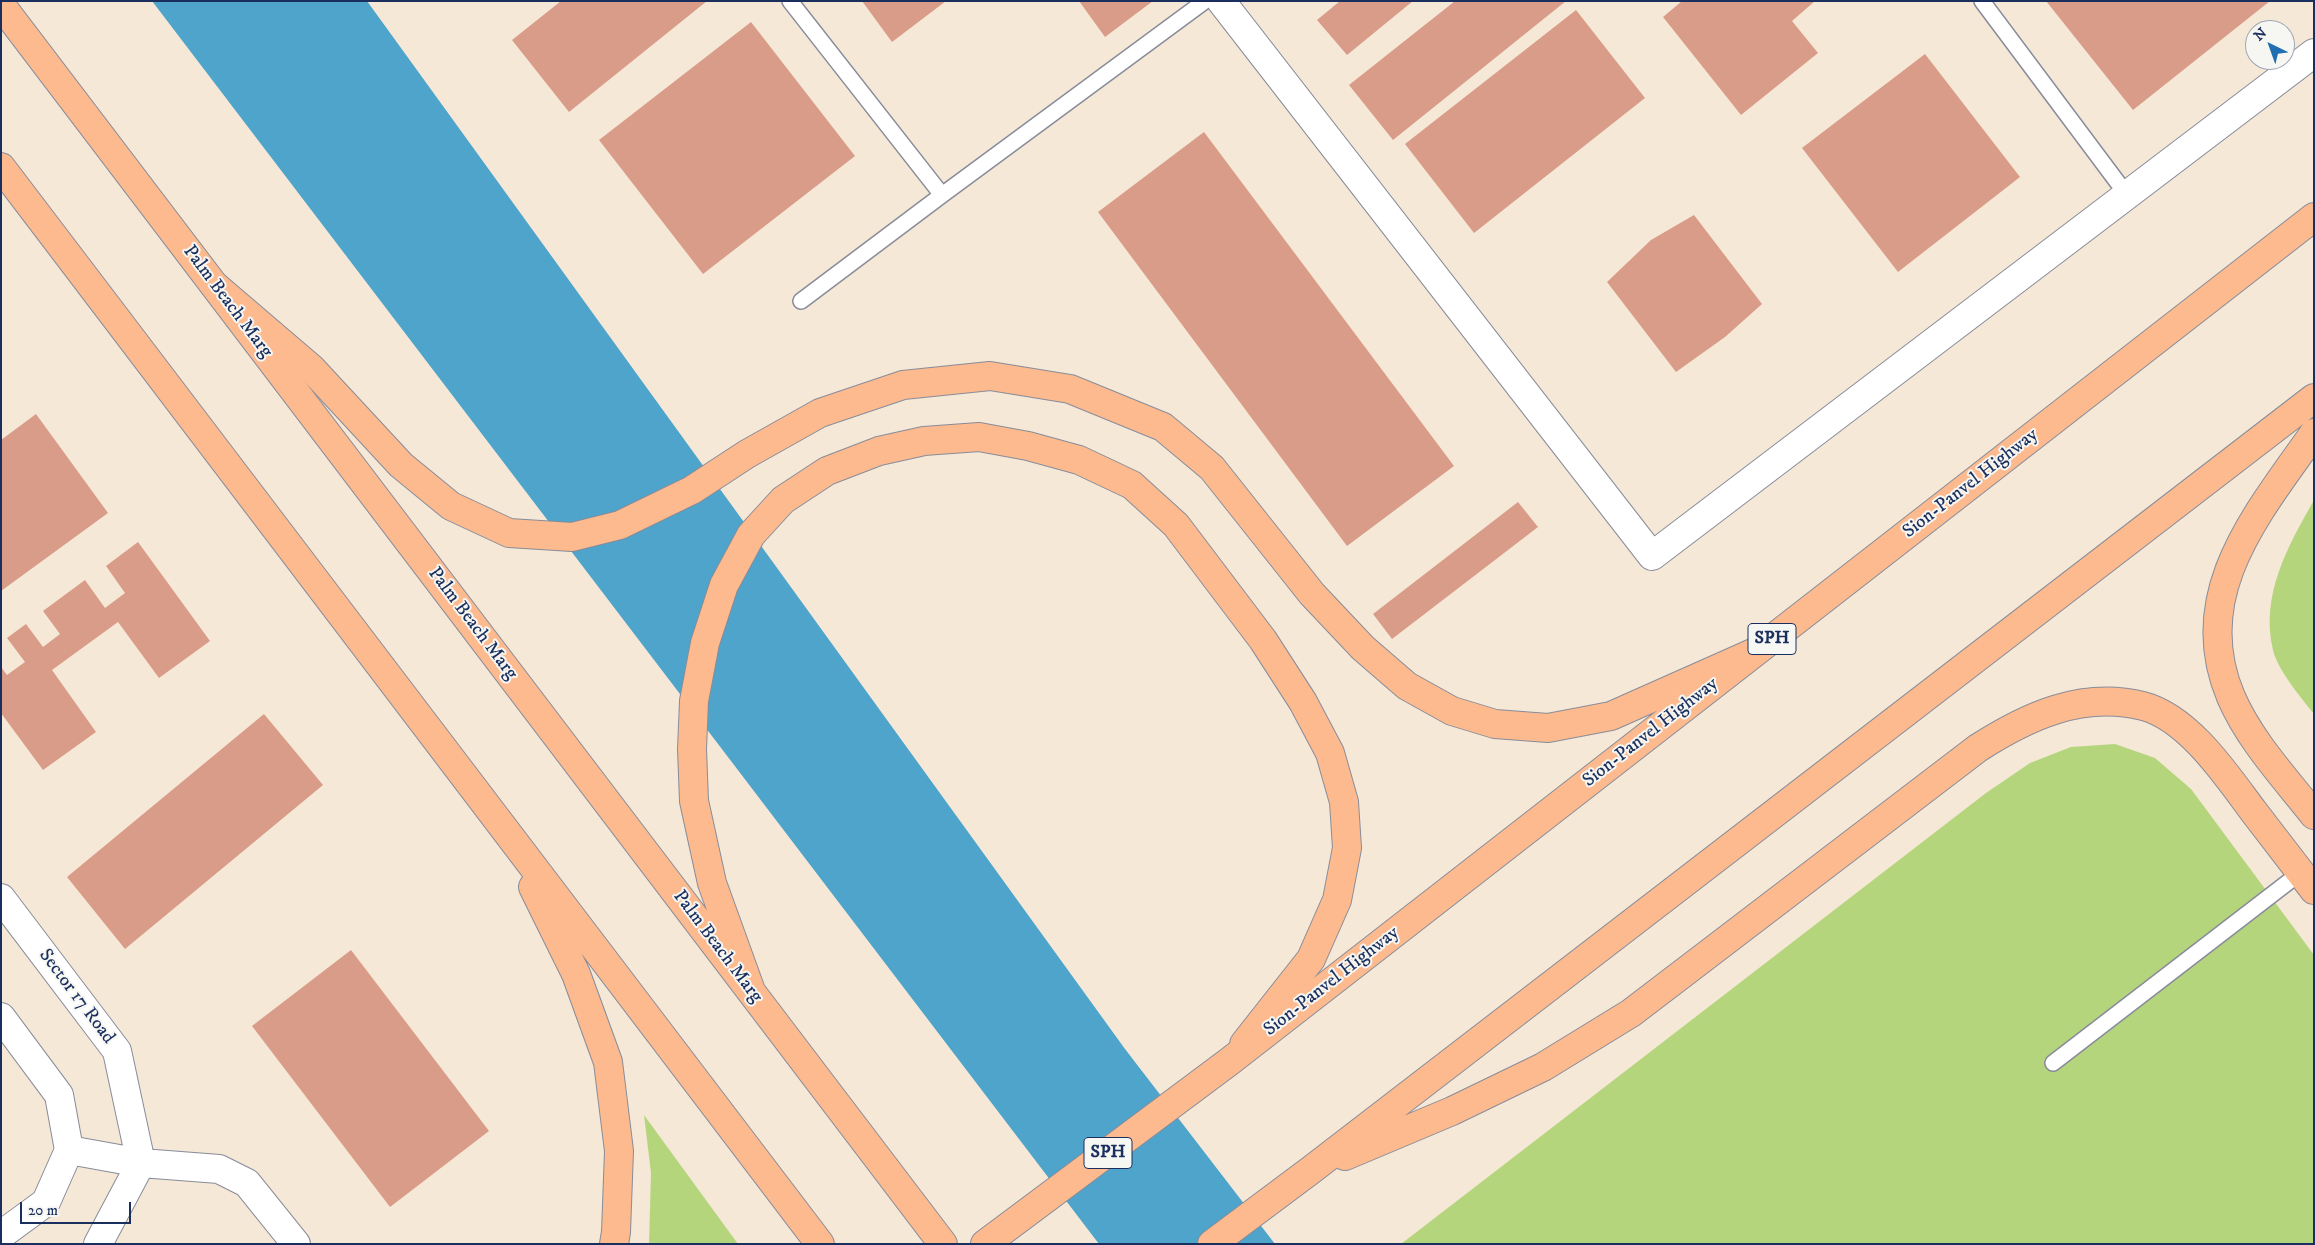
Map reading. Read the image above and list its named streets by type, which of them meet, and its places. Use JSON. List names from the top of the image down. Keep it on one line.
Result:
{"streets":{"main road":["Palm Beach Marg","Sion-Panvel Highway","SPH"],"street":["Sector 17 Road"]},"scale_bar":"20 m","north":"top left"}
